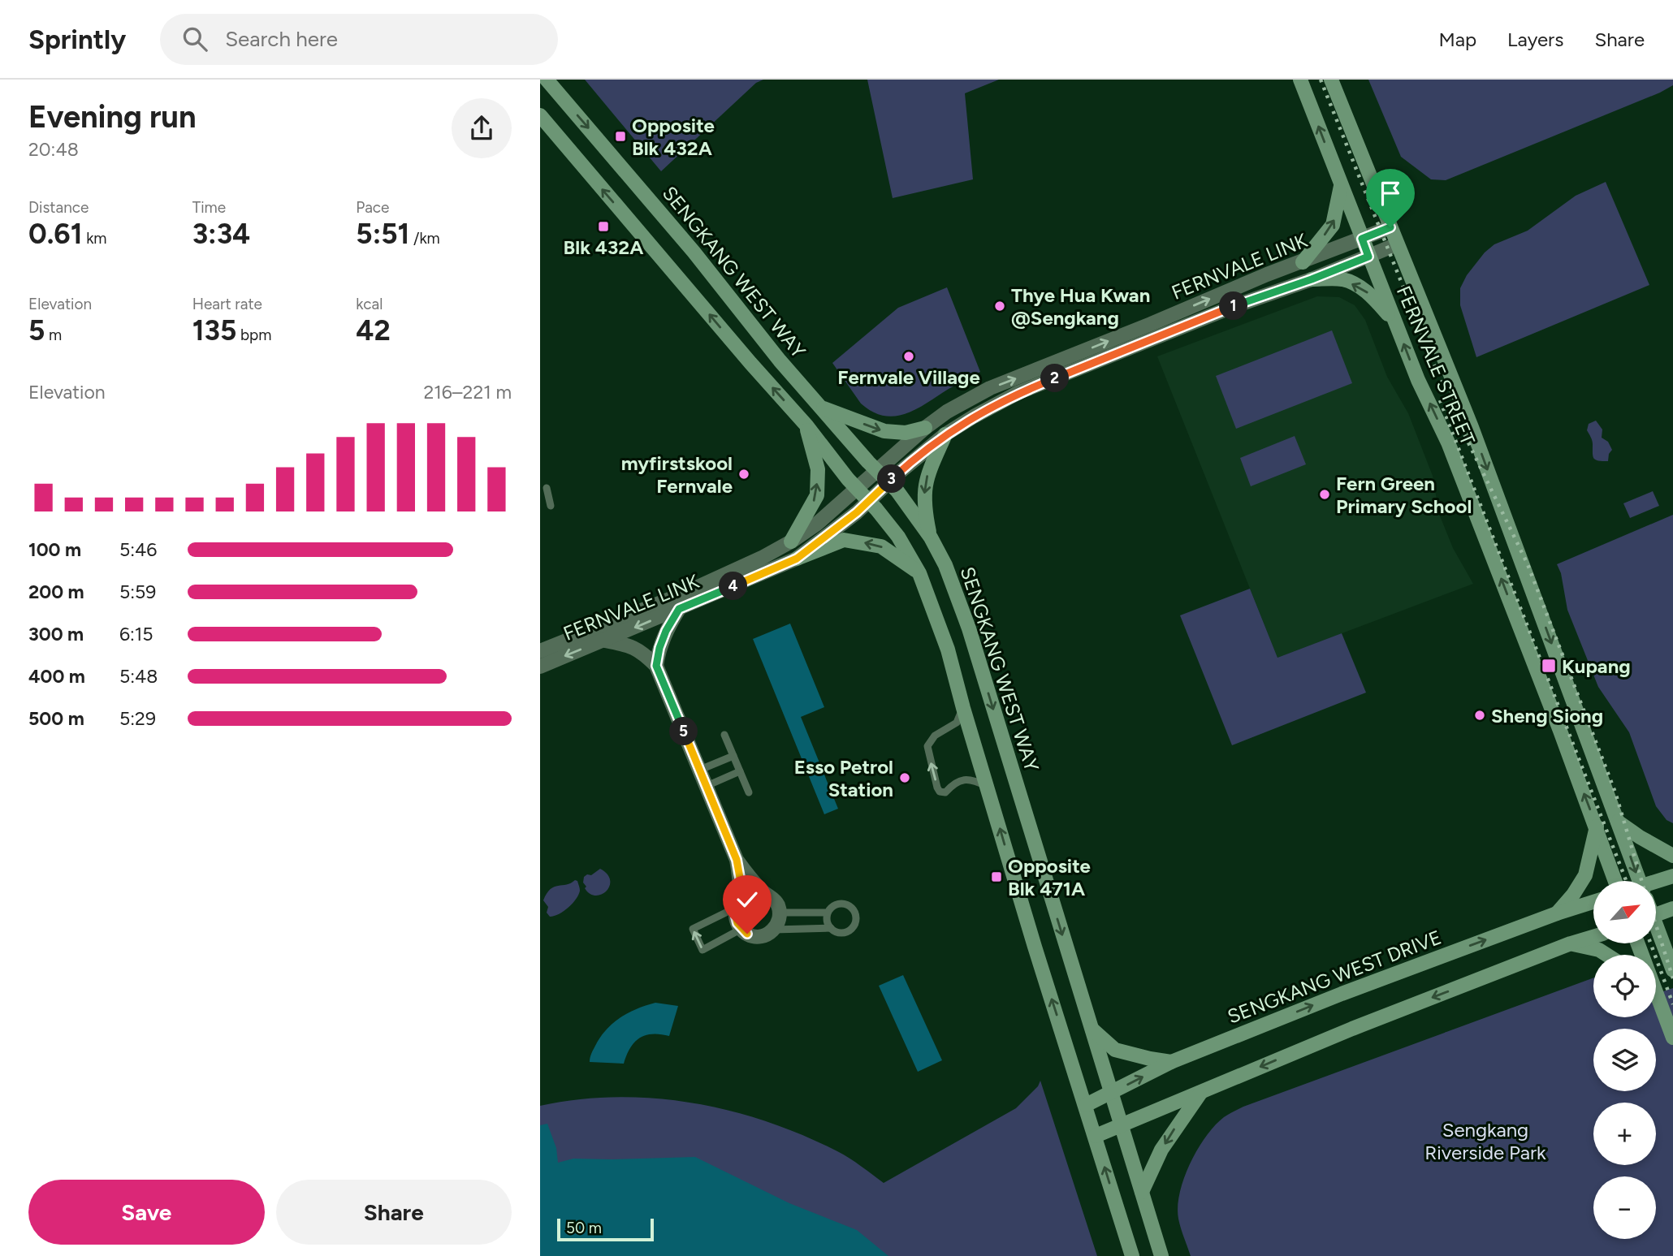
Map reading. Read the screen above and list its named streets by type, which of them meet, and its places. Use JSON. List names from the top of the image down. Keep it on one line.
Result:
{"streets":{"main road":["SENGKANG WEST WAY","FERNVALE STREET","SENGKANG WEST DRIVE"],"street":["FERNVALE LINK"]},"crossings":[["FERNVALE LINK","SENGKANG WEST WAY"],["FERNVALE LINK","FERNVALE STREET"],["SENGKANG WEST WAY","SENGKANG WEST DRIVE"]],"parks":["Sengkang Riverside Park"],"places":{"transit":["Opposite Blk 432A","Blk 432A","Kupang","Opposite Blk 471A"],"other":["Thye Hua Kwan @Sengkang","Fernvale Village","myfirstskool Fernvale","Fern Green Primary School","Sheng Siong","Esso Petrol Station"]},"scale_bar":"50 m","north":"top right","page":{"header":"Sprintly","search":"Search here","nav":["Map","Layers","Share"],"heading":["Evening run","20:48"],"stats":[["Distance","0.61 km"],["Time","3:34"],["Pace","5:51 /km"],["Elevation","5 m"],["Heart rate","135 bpm"],["kcal","42"]],"pins":["1","2","3","4","5"],"chart":["Elevation","216–221 m"],"list":[{"name":"100 m","note":"5:46"},{"name":"200 m","note":"5:59"},{"name":"300 m","note":"6:15"},{"name":"400 m","note":"5:48"},{"name":"500 m","note":"5:29"}],"map_buttons":["+","−"],"buttons":["Save","Share"],"scale":"50 m"}}
